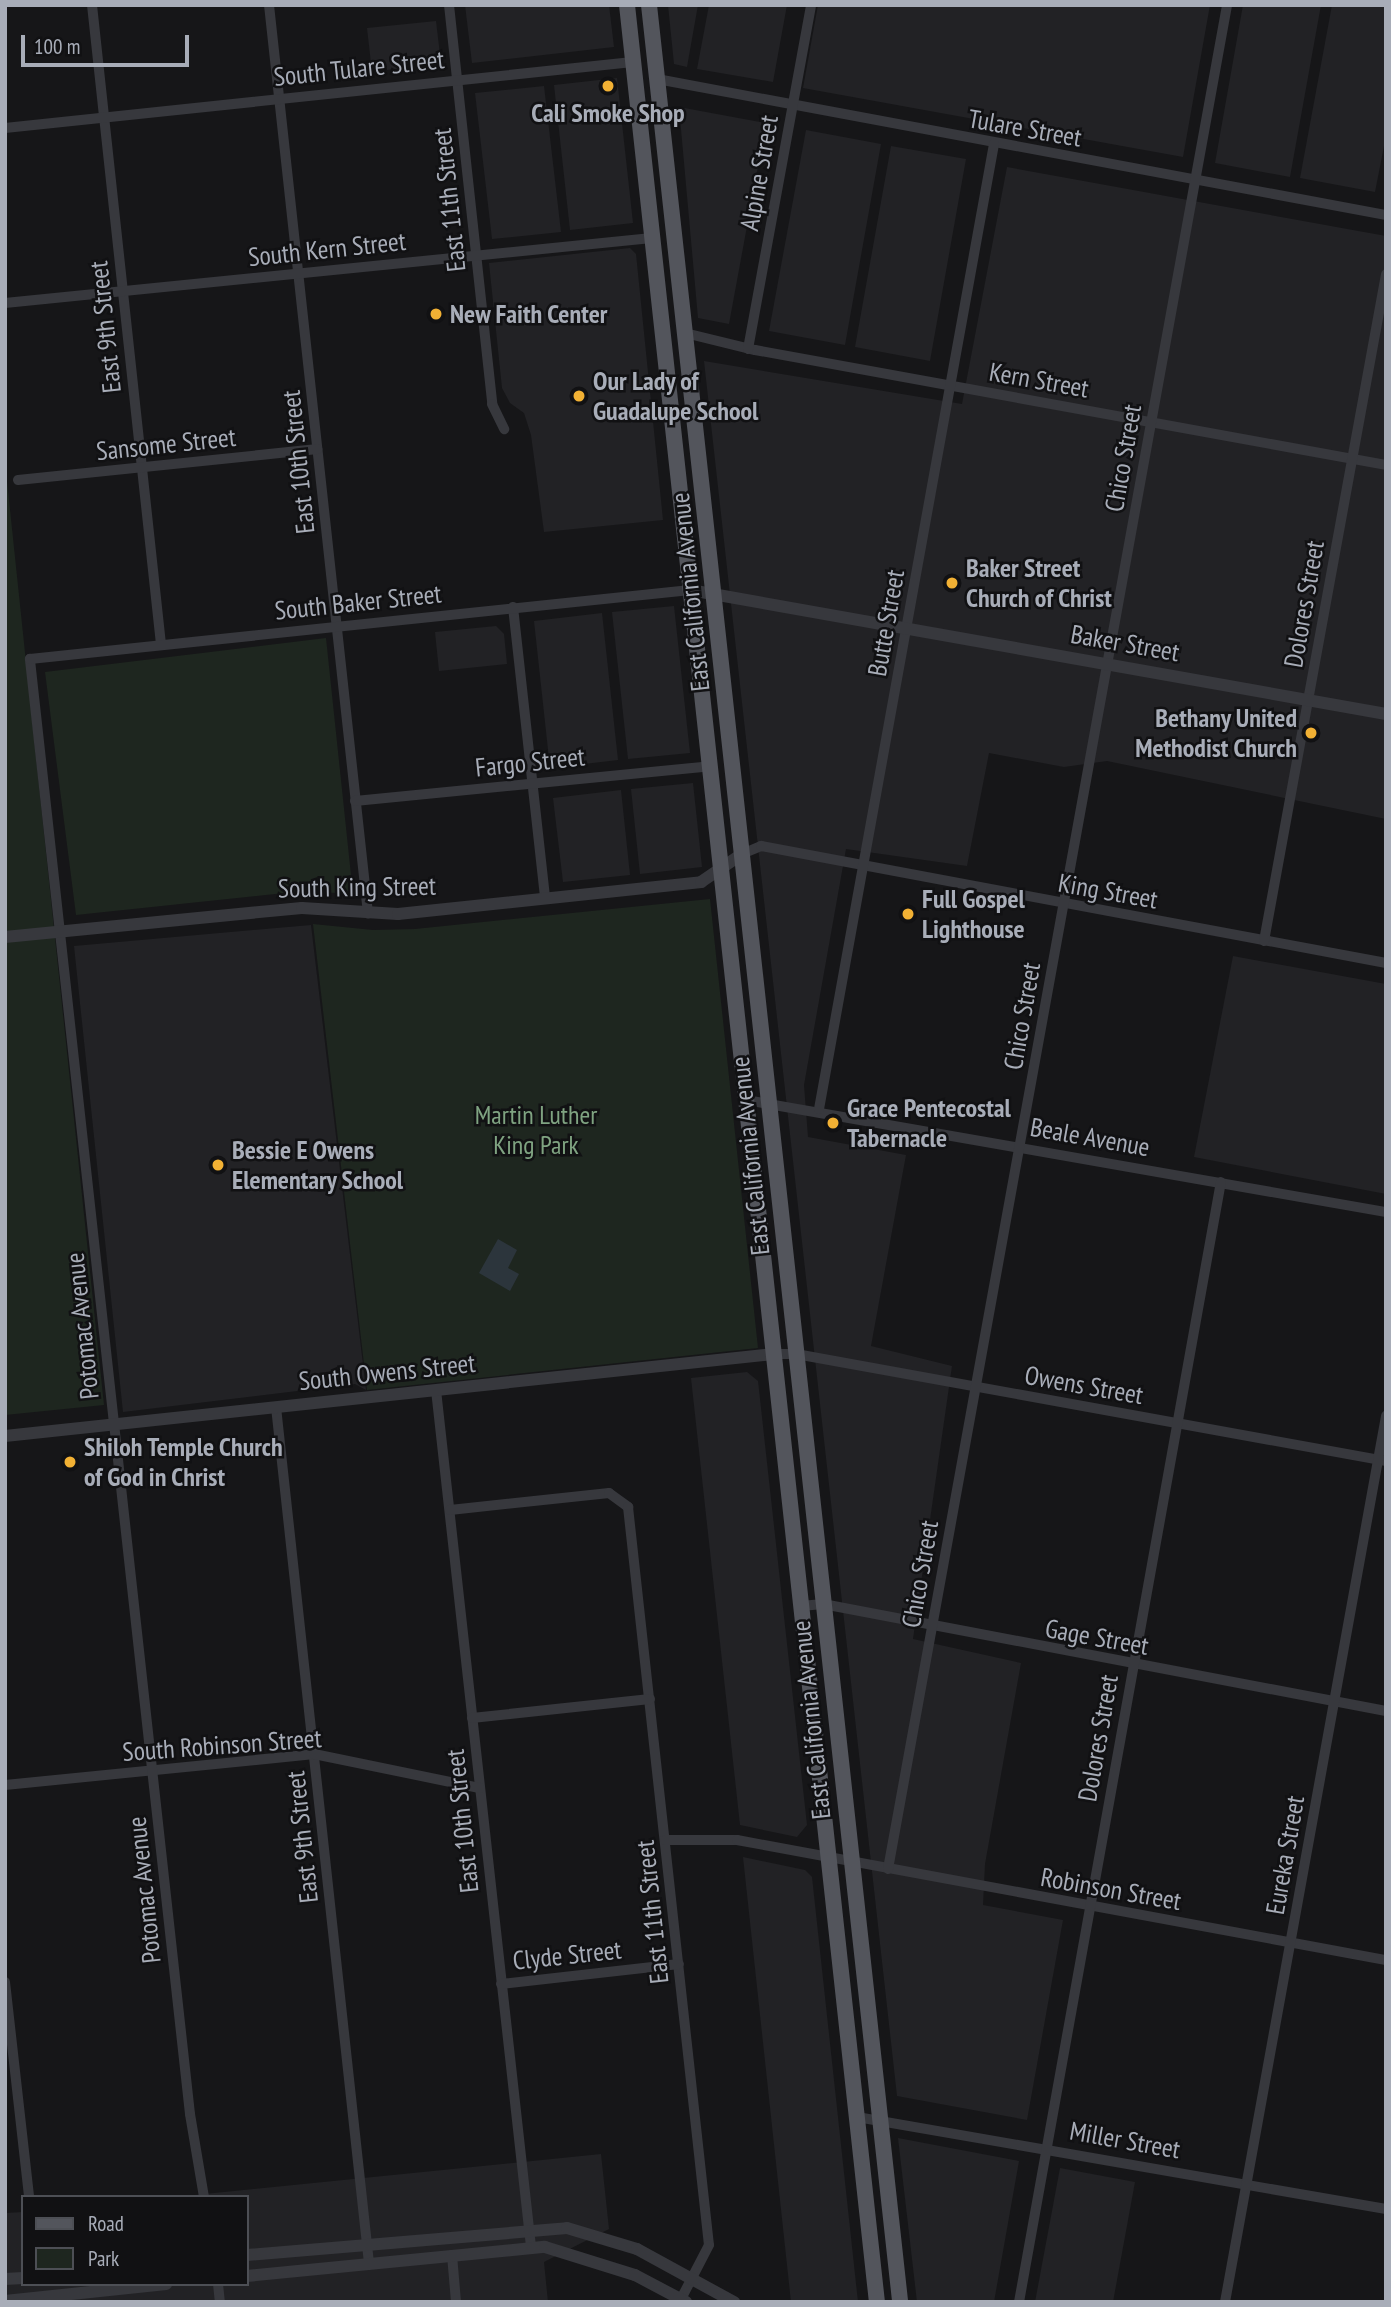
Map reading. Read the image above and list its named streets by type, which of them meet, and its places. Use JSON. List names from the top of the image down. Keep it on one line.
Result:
{"streets":{"main road":["East California Avenue"],"street":["South Tulare Street","Tulare Street","Alpine Street","East 11th Street","South Kern Street","East 9th Street","Kern Street","Sansome Street","Chico Street","East 10th Street","South Baker Street","Dolores Street","Butte Street","Baker Street","Fargo Street","South King Street","King Street","Beale Avenue","Potomac Avenue","South Owens Street","Owens Street","Gage Street","South Robinson Street","Eureka Street","Robinson Street","Clyde Street","Miller Street"]},"crossings":[["South Tulare Street","East 11th Street"],["South Tulare Street","East 9th Street"],["South Tulare Street","East 10th Street"],["South Tulare Street","East California Avenue"],["Tulare Street","Alpine Street"],["Tulare Street","Chico Street"],["Tulare Street","East California Avenue"],["Tulare Street","Butte Street"],["Alpine Street","Kern Street"],["East 11th Street","South Kern Street"],["East 11th Street","East 10th Street"],["East 11th Street","Clyde Street"],["South Kern Street","East 9th Street"],["South Kern Street","East 10th Street"],["South Kern Street","East California Avenue"],["East 9th Street","Sansome Street"],["East 9th Street","South Baker Street"],["East 9th Street","South Owens Street"],["East 9th Street","South Robinson Street"],["Kern Street","Chico Street"],["Kern Street","East California Avenue"],["Kern Street","Dolores Street"],["Kern Street","Butte Street"],["Sansome Street","East 10th Street"],["Chico Street","Baker Street"],["Chico Street","King Street"],["Chico Street","Beale Avenue"],["Chico Street","Owens Street"],["Chico Street","Gage Street"],["Chico Street","Robinson Street"],["East 10th Street","South Baker Street"],["East 10th Street","Fargo Street"],["East 10th Street","South King Street"],["East 10th Street","South Owens Street"],["East 10th Street","South Robinson Street"],["East 10th Street","Clyde Street"],["East California Avenue","South Baker Street"],["East California Avenue","Baker Street"],["East California Avenue","Fargo Street"],["East California Avenue","South King Street"],["East California Avenue","King Street"],["East California Avenue","Beale Avenue"],["East California Avenue","South Owens Street"],["East California Avenue","Owens Street"],["East California Avenue","Gage Street"],["East California Avenue","Robinson Street"],["East California Avenue","Miller Street"],["South Baker Street","Baker Street"],["South Baker Street","Potomac Avenue"],["Dolores Street","Baker Street"],["Dolores Street","King Street"],["Dolores Street","Beale Avenue"],["Dolores Street","Owens Street"],["Dolores Street","Gage Street"],["Dolores Street","Robinson Street"],["Dolores Street","Miller Street"],["Butte Street","Baker Street"],["Butte Street","King Street"],["Butte Street","Beale Avenue"],["South King Street","King Street"],["South King Street","Potomac Avenue"],["Potomac Avenue","South Owens Street"],["Potomac Avenue","South Robinson Street"],["South Owens Street","Owens Street"],["Owens Street","Eureka Street"],["Gage Street","Eureka Street"],["Eureka Street","Robinson Street"],["Eureka Street","Miller Street"]],"parks":["Martin Luther King Park"],"places":["Cali Smoke Shop","New Faith Center","Our Lady of Guadalupe School","Baker Street Church of Christ","Bethany United Methodist Church","Full Gospel Lighthouse","Grace Pentecostal Tabernacle","Bessie E Owens Elementary School","Shiloh Temple Church of God in Christ"],"legend":["Road","Park"],"scale_bar":"100 m"}
